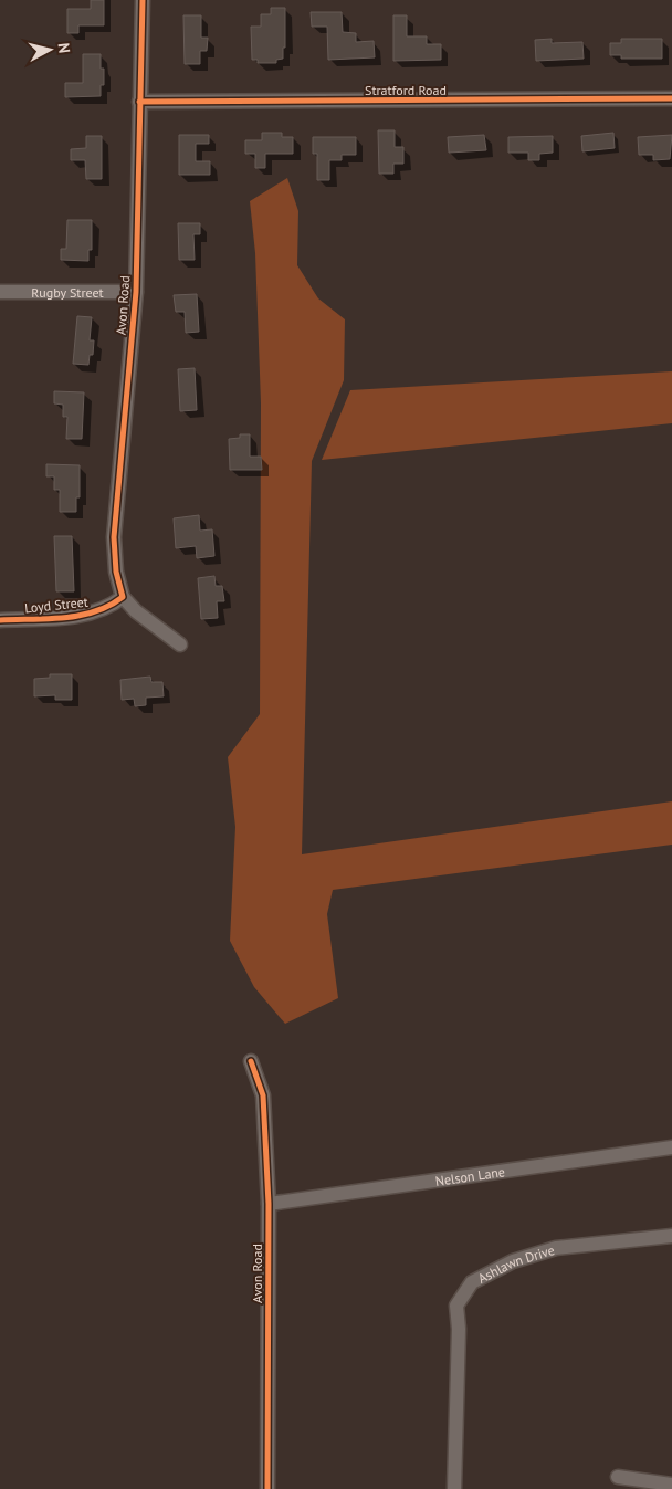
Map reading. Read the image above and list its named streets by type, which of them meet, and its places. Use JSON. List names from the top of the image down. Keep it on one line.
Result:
{"streets":{"street":["Stratford Road","Rugby Street","Avon Road","Loyd Street","Nelson Lane","Ashlawn Drive"]},"crossings":[["Stratford Road","Avon Road"],["Rugby Street","Avon Road"],["Avon Road","Loyd Street"],["Avon Road","Nelson Lane"]],"north":"right"}
